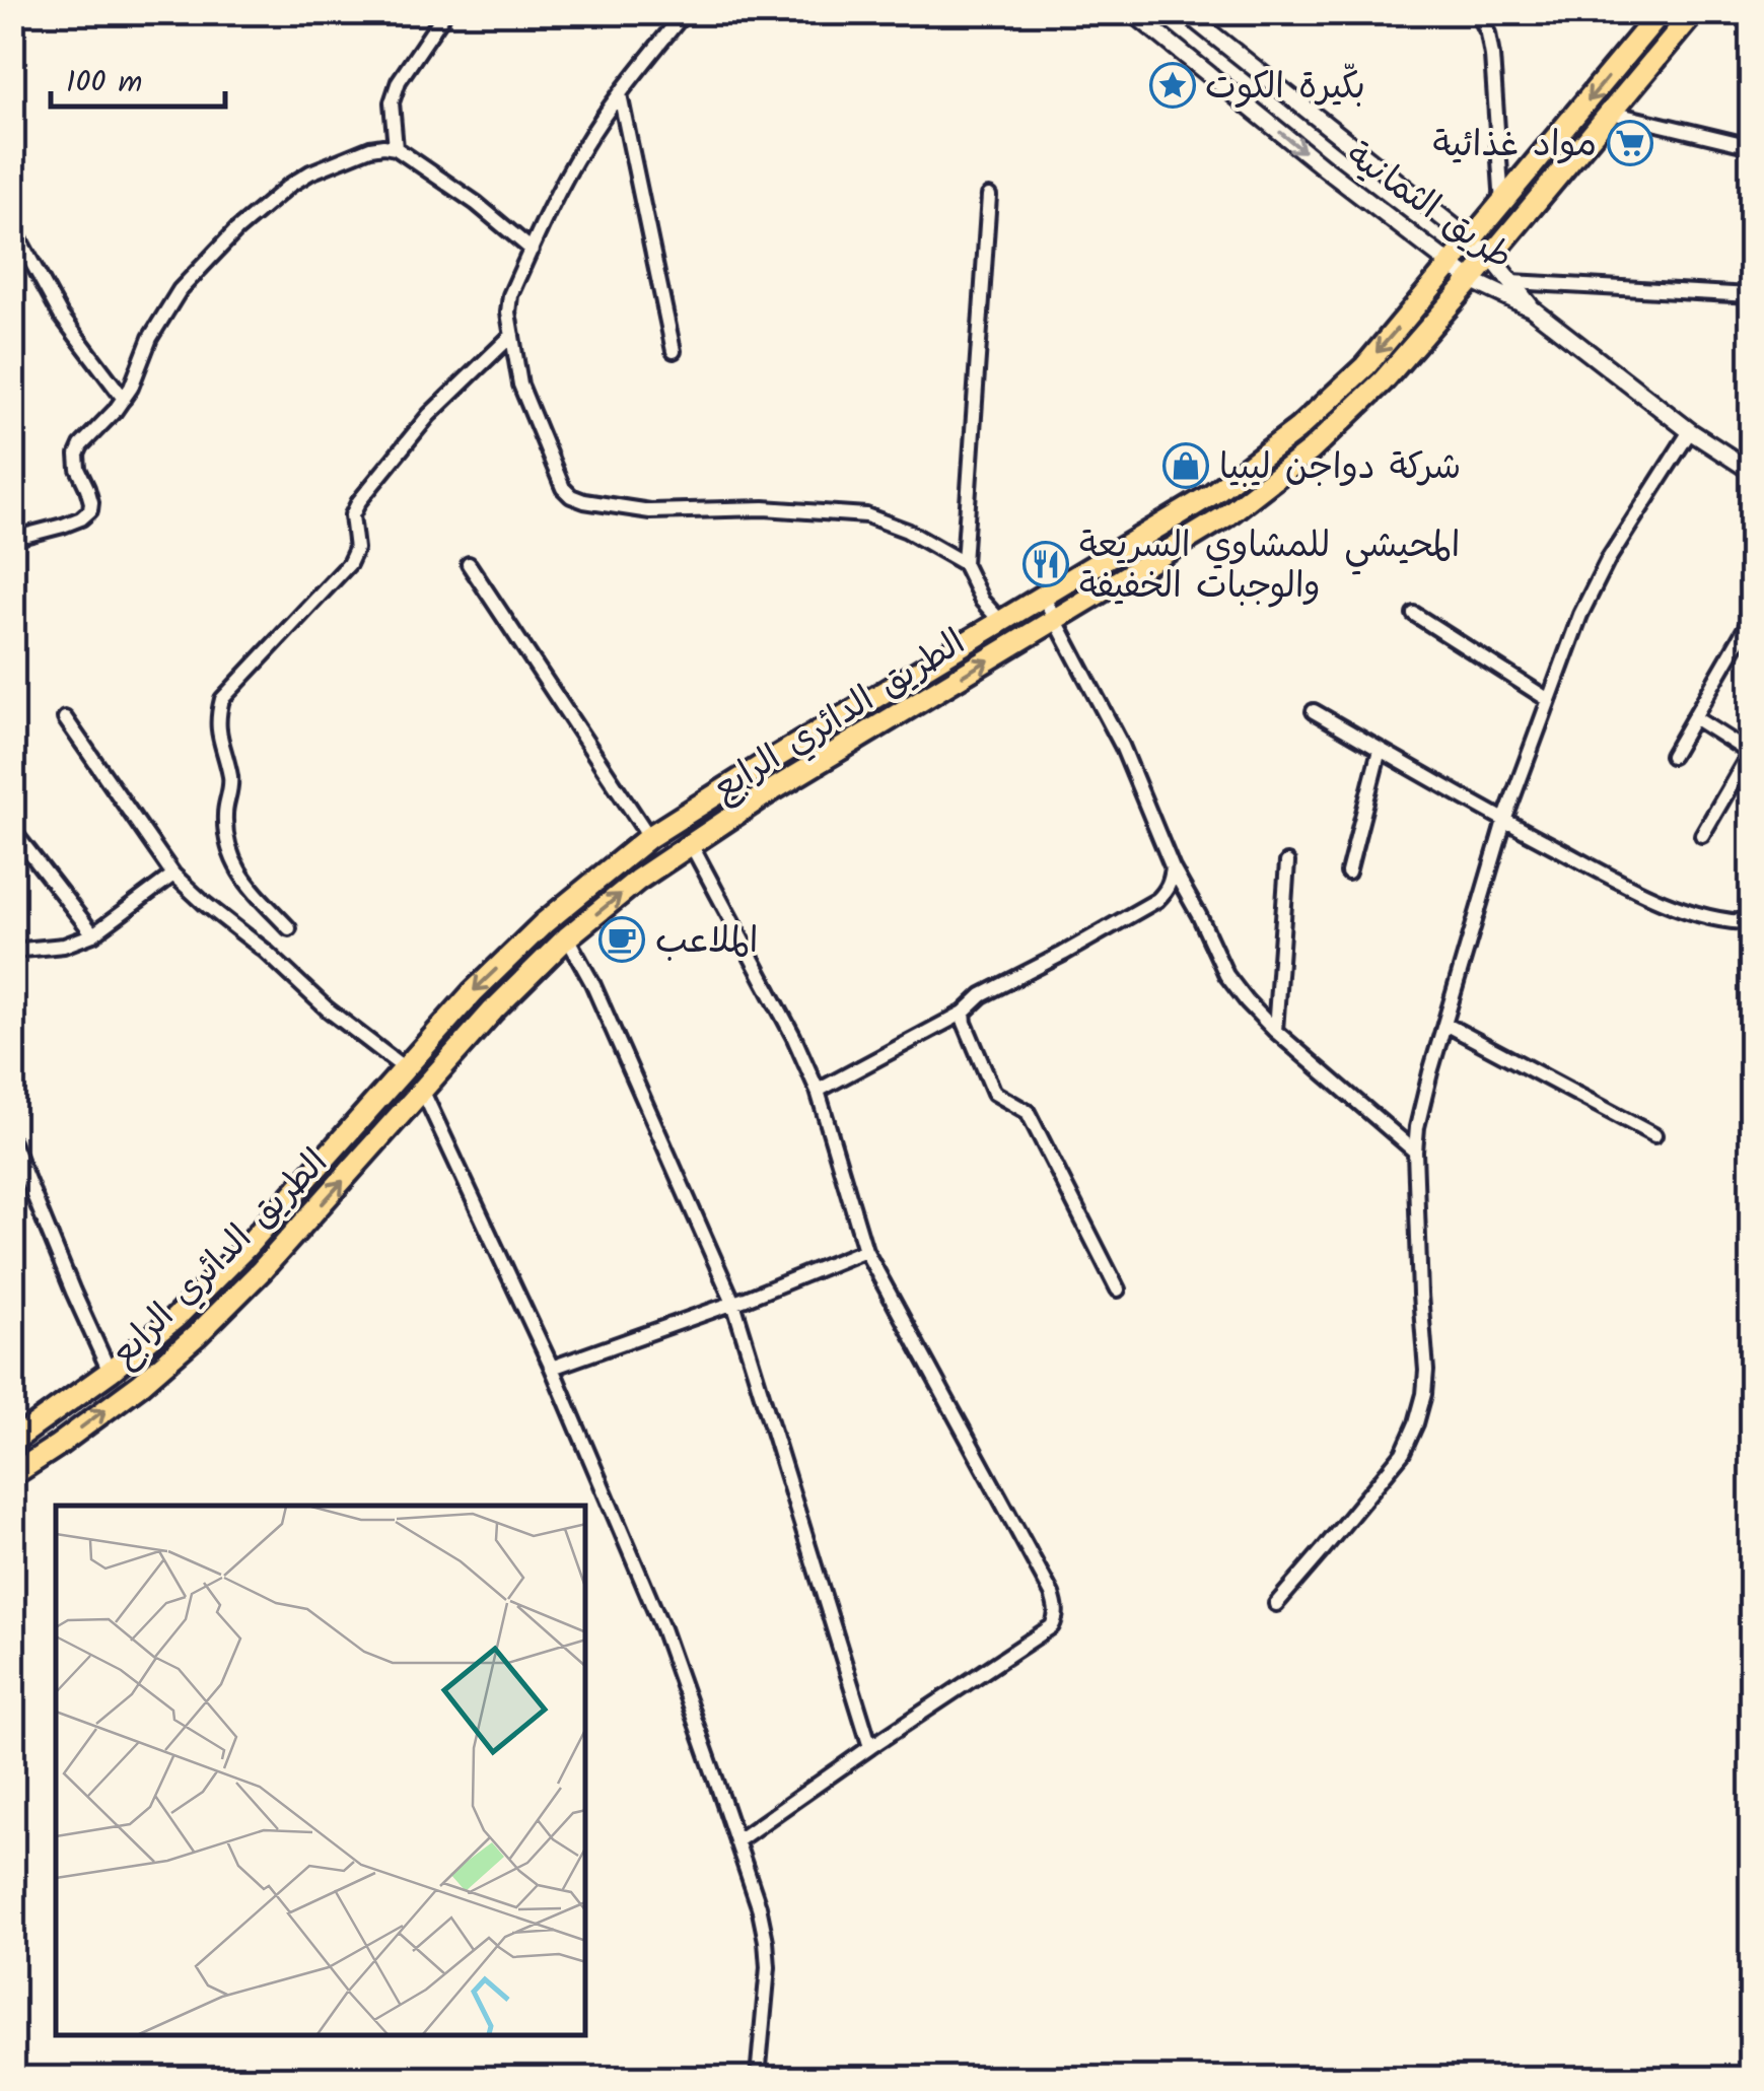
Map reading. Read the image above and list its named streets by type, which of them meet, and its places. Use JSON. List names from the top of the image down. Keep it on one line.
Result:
{"streets":{"main road":["الطريق الدائري الرابع"],"street":["طريق الثمانية"]},"crossings":[["طريق الثمانية","الطريق الدائري الرابع"]],"places":{"place":["بكّيرة الكوت"],"supermarket":["مواد غذائية"],"shop":["شركة دواجن ليبيا"],"restaurant":["المحيشي للمشاوي السريعة والوجبات الخفيفة"],"cafe":["الملاعب"]},"scale_bar":"100 m"}
